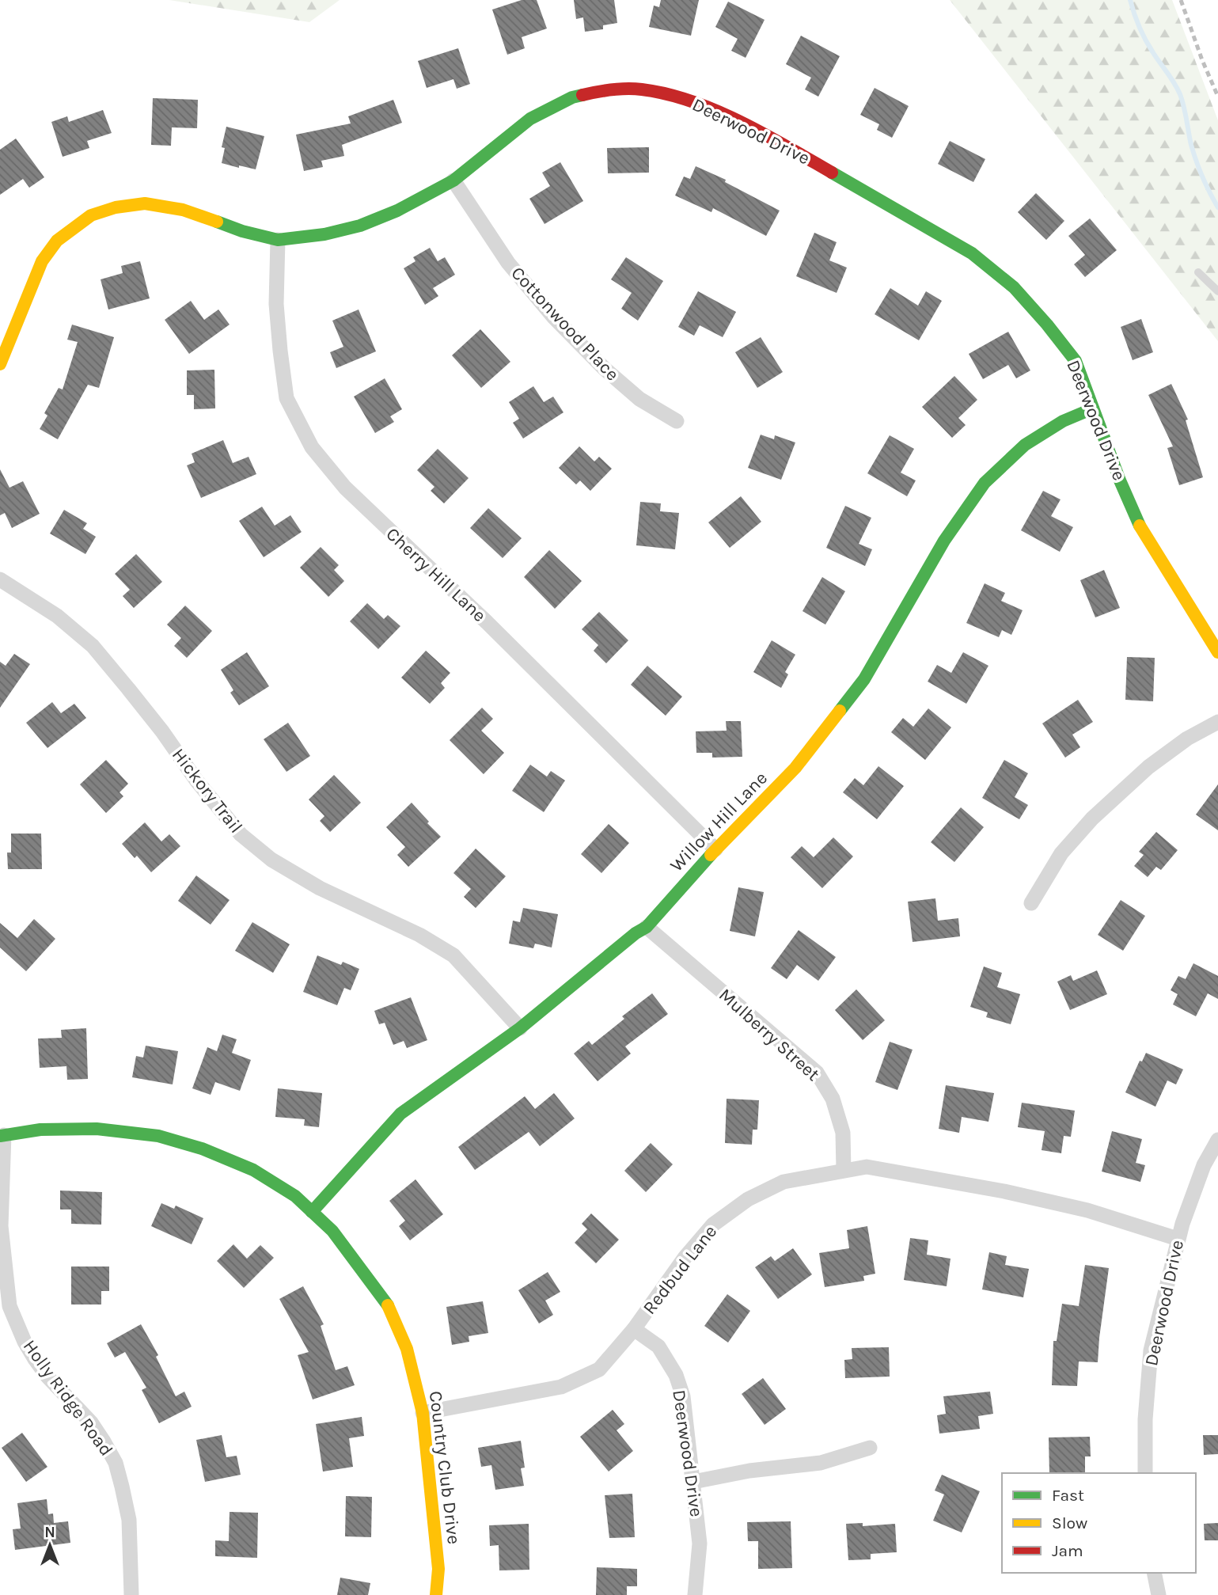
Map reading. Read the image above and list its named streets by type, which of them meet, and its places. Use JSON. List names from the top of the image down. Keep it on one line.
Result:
{"streets":{"street":["Deerwood Drive","Cottonwood Place","Cherry Hill Lane","Hickory Trail","Willow Hill Lane","Mulberry Street","Redbud Lane","Holly Ridge Road","Country Club Drive"]},"crossings":[["Deerwood Drive","Cottonwood Place"],["Deerwood Drive","Cherry Hill Lane"],["Deerwood Drive","Willow Hill Lane"],["Deerwood Drive","Redbud Lane"],["Cherry Hill Lane","Willow Hill Lane"],["Hickory Trail","Willow Hill Lane"],["Willow Hill Lane","Mulberry Street"],["Willow Hill Lane","Country Club Drive"],["Mulberry Street","Redbud Lane"],["Redbud Lane","Country Club Drive"],["Holly Ridge Road","Country Club Drive"]],"legend":["Fast","Slow","Jam"],"north":"top"}
